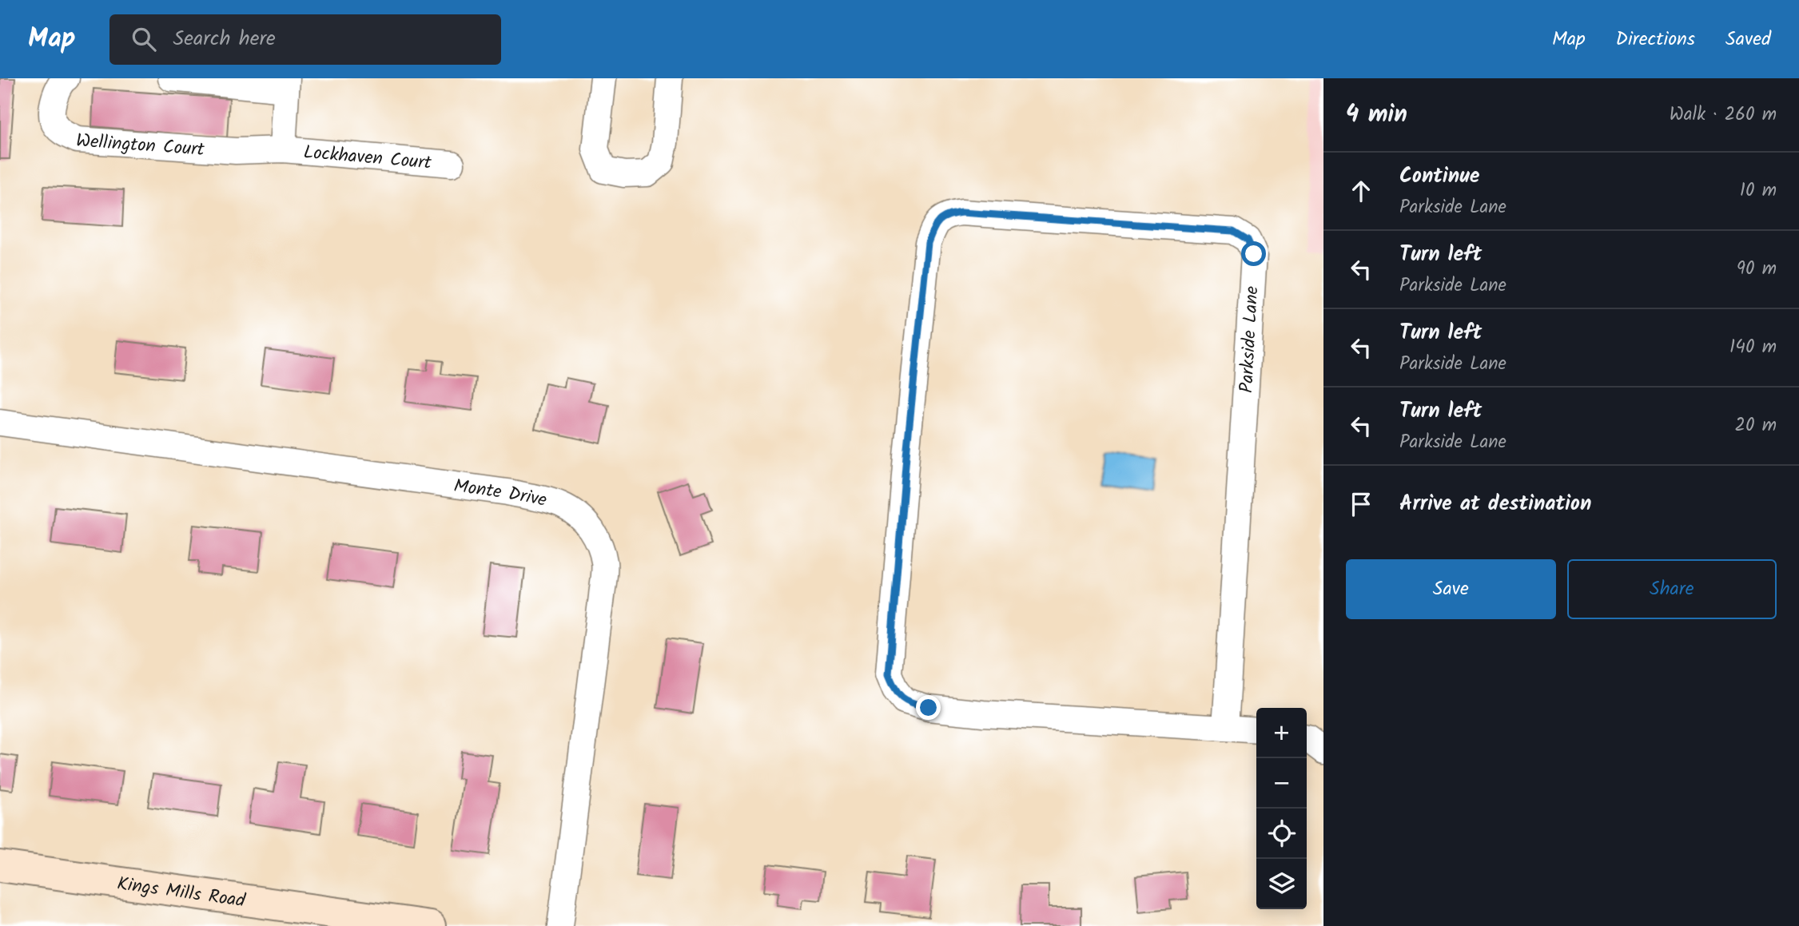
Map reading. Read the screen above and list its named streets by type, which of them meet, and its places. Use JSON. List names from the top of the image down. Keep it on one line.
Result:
{"streets":{"street":["Wellington Court","Lockhaven Court","Parkside Lane","Monte Drive","Kings Mills Road"]},"crossings":[["Wellington Court","Lockhaven Court"]],"page":{"header":"Map","search":"Search here","nav":["Map","Directions","Saved"],"heading":["4 min","Walk · 260 m"],"list":[["Continue","Parkside Lane","10 m"],["Turn left","Parkside Lane","90 m"],["Turn left","Parkside Lane","140 m"],["Turn left","Parkside Lane","20 m"],"Arrive at destination"],"buttons":["Save","Share"],"map_buttons":["+","−"]}}
